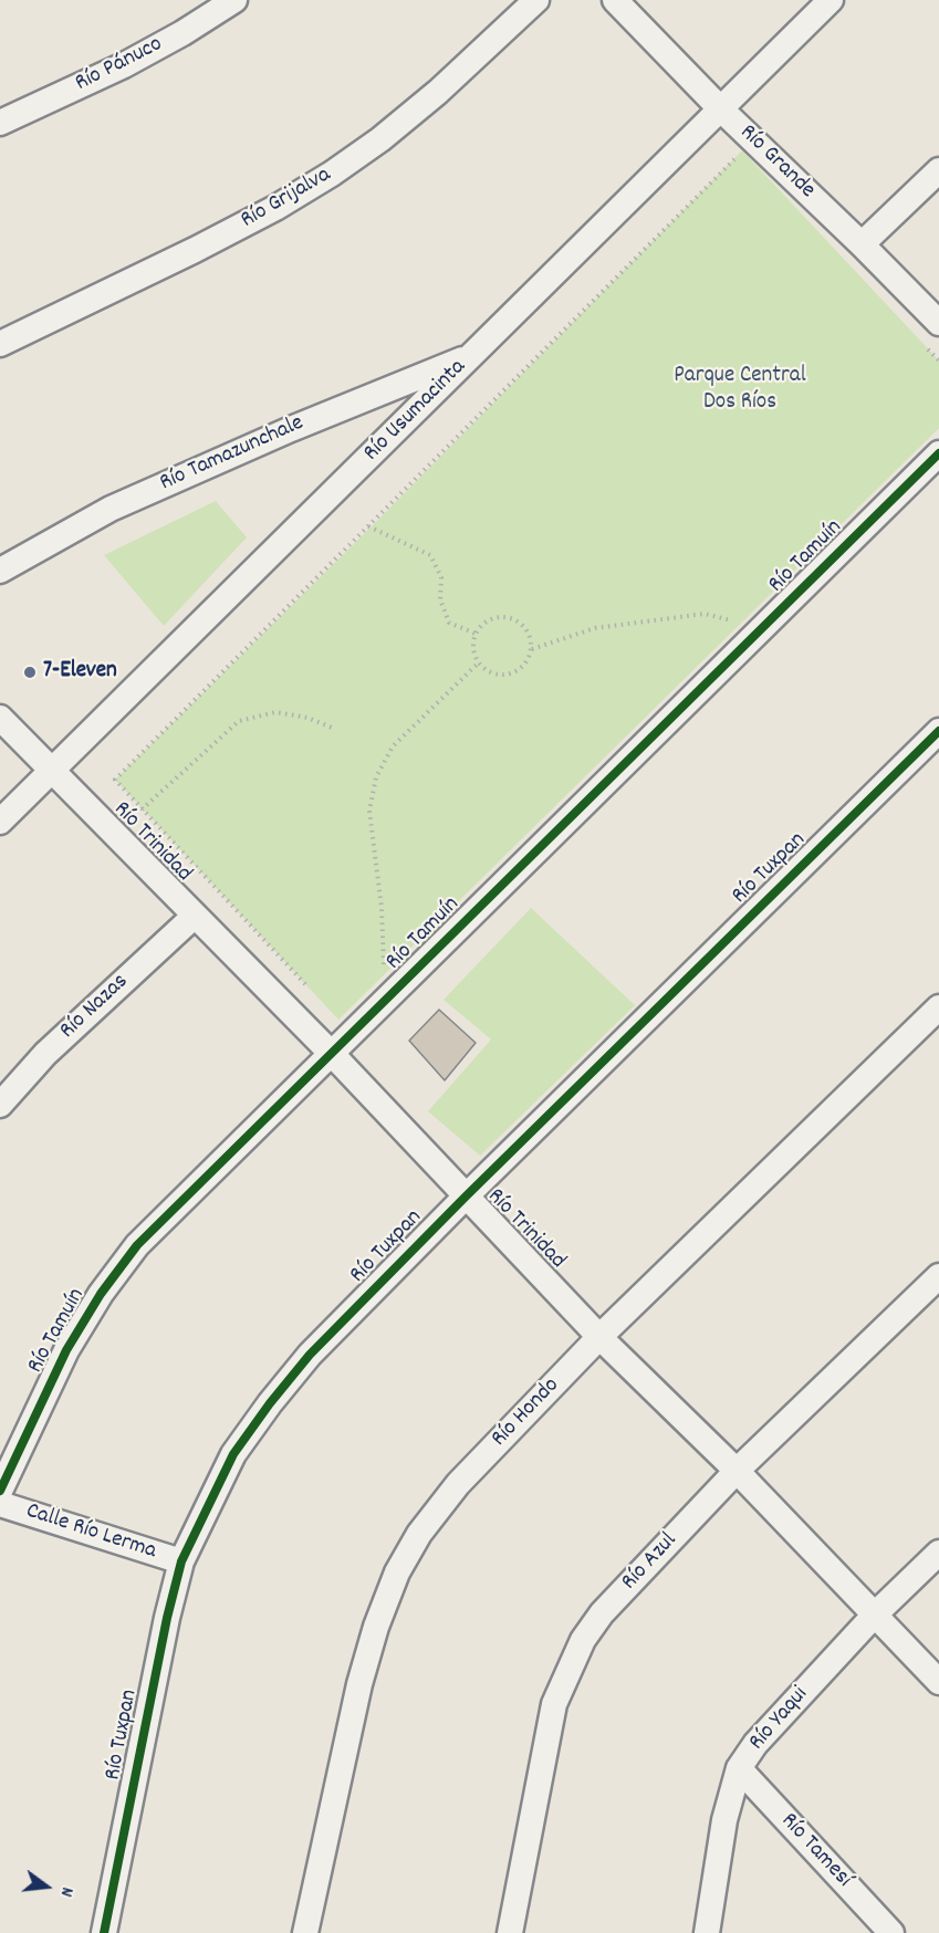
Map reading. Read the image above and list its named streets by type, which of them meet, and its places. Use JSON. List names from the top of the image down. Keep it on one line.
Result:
{"streets":{"street":["Río Pánuco","Río Grande","Río Grijalva","Río Usumacinta","Río Tamazunchale","Río Tamuín","Río Trinidad","Río Tuxpan","Río Nazas","Río Hondo","Calle Río Lerma","Río Azul","Río Yaqui","Río Tamesí"]},"crossings":[["Río Grande","Río Usumacinta"],["Río Usumacinta","Río Tamazunchale"],["Río Usumacinta","Río Trinidad"],["Río Tamuín","Río Trinidad"],["Río Trinidad","Río Tuxpan"],["Río Trinidad","Río Nazas"],["Río Trinidad","Río Hondo"],["Río Trinidad","Río Azul"],["Río Trinidad","Río Yaqui"],["Río Tuxpan","Calle Río Lerma"],["Río Yaqui","Río Tamesí"]],"parks":["Parque Central Dos Ríos"],"places":["7-Eleven"],"north":"right"}
